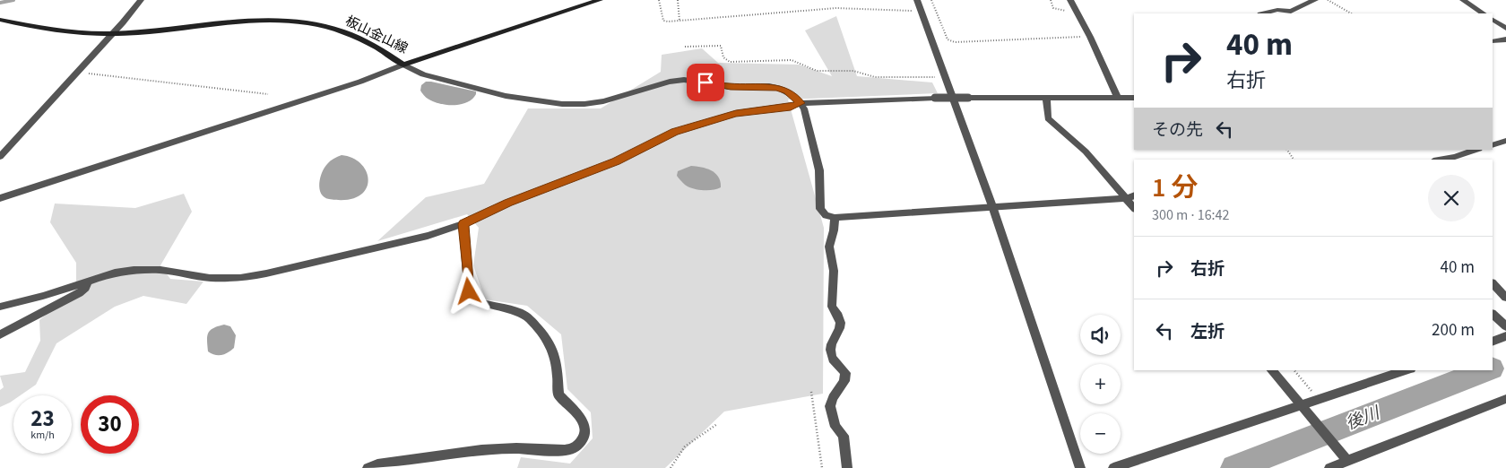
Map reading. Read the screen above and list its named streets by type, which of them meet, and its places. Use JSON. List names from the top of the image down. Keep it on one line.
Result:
{"streets":{"main road":["板山金山線"]},"water":["後川"],"page":{"turn":["40 m","右折"],"then":"その先","heading":["1 分","300 m · 16:42"],"list":[{"name":"右折","value":"40 m"},{"name":"左折","value":"200 m"}],"map_buttons":["+","−"],"speed":"23 km/h","limit":"30"}}
